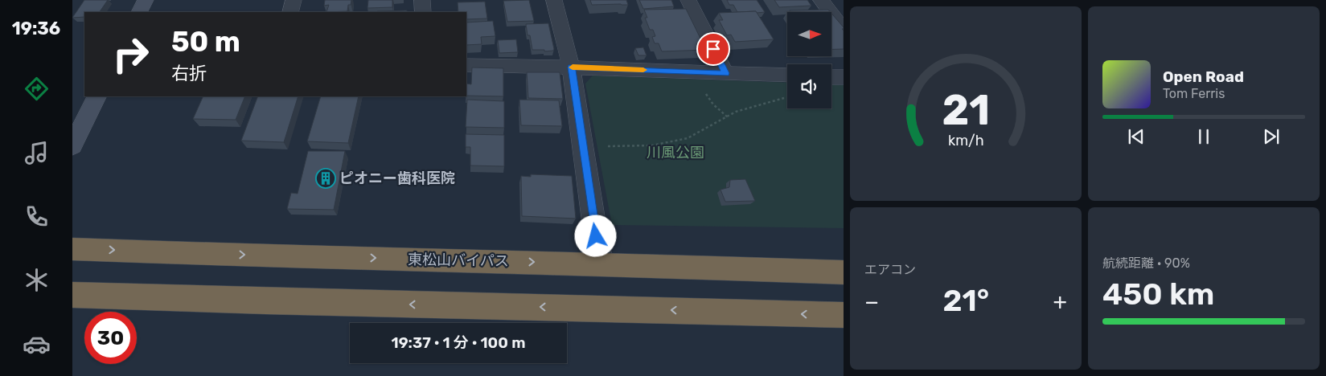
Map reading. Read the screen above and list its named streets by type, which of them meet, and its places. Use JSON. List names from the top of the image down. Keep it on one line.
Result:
{"streets":{"highway":["東松山バイパス"]},"parks":["川風公園"],"places":{"building":["ピオニー歯科医院"]},"north":"right","page":{"tabs":"19:36","turn":["50 m","右折"],"song":["Open Road","Tom Ferris"],"tile":["エアコン",["航続距離 · 90%","450 km"]],"heat":["−","21°","+"],"limit":"30","trip":"19:37 · 1 分 · 100 m","gauge":["21","km/h"]}}
